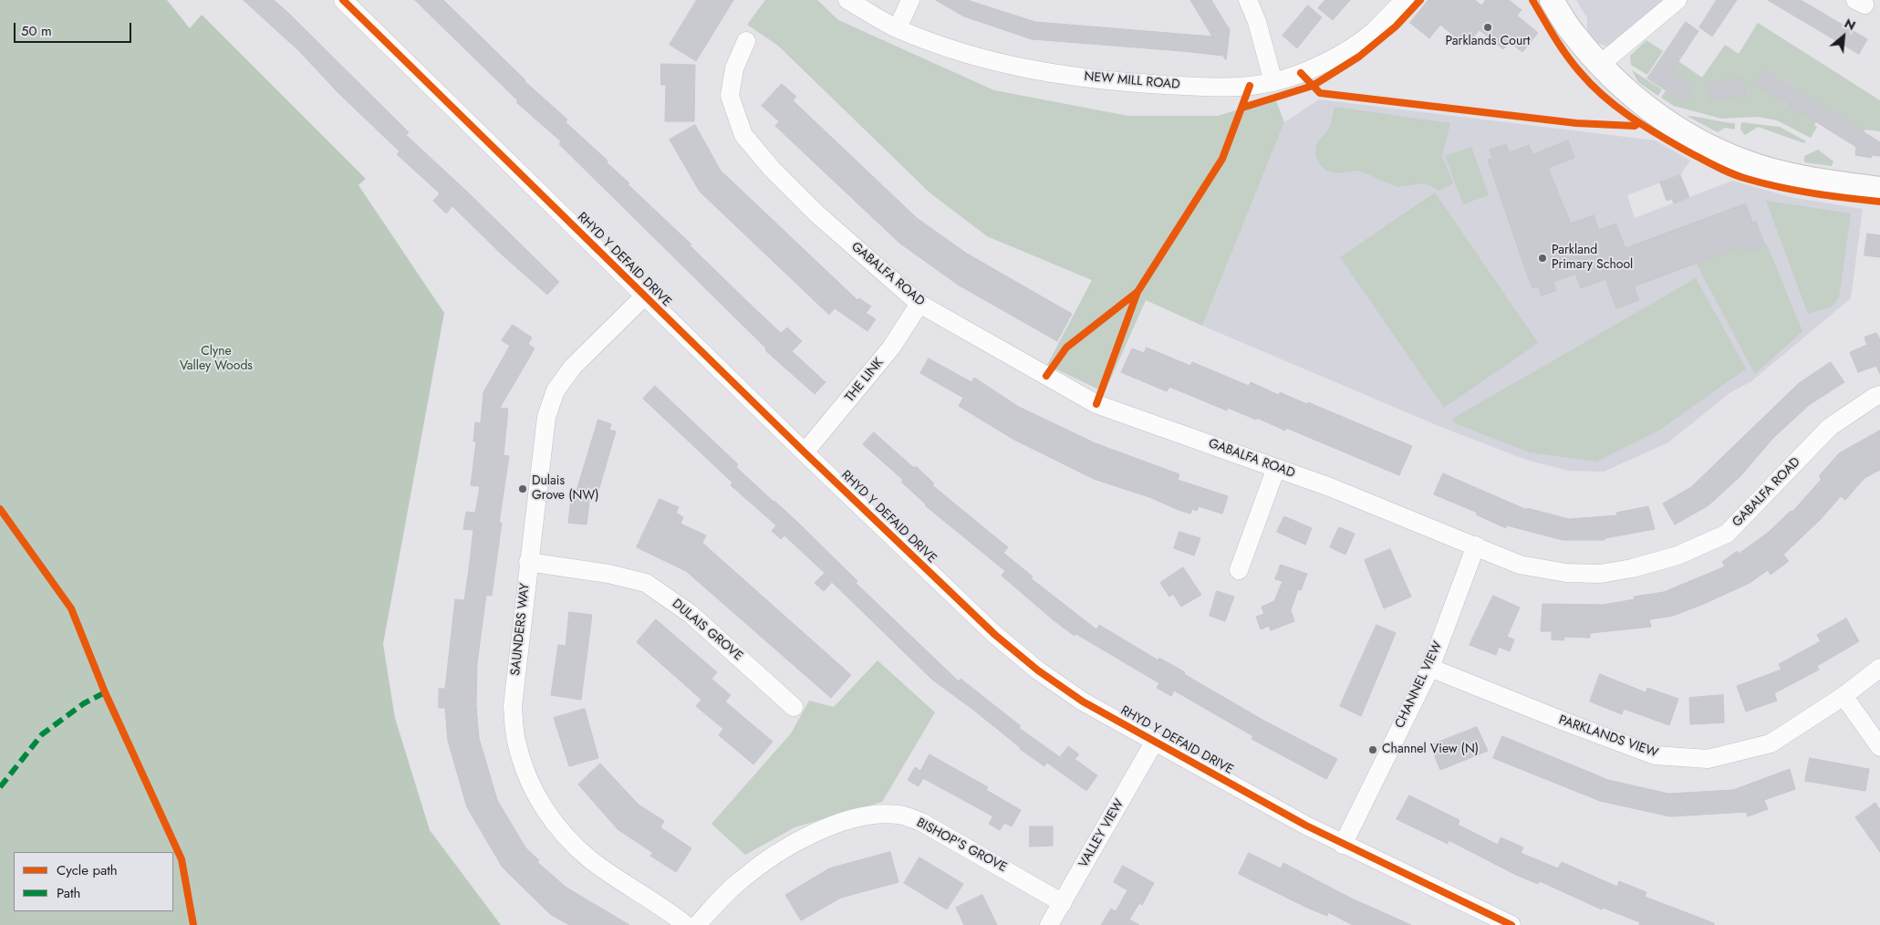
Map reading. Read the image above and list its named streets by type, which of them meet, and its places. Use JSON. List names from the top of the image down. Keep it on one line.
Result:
{"streets":{"street":["NEW MILL ROAD","RHYD Y DEFAID DRIVE","GABALFA ROAD","THE LINK","SAUNDERS WAY","DULAIS GROVE","CHANNEL VIEW","PARKLANDS VIEW","VALLEY VIEW","BISHOP'S GROVE"]},"crossings":[["RHYD Y DEFAID DRIVE","THE LINK"],["RHYD Y DEFAID DRIVE","SAUNDERS WAY"],["RHYD Y DEFAID DRIVE","CHANNEL VIEW"],["RHYD Y DEFAID DRIVE","VALLEY VIEW"],["GABALFA ROAD","THE LINK"],["GABALFA ROAD","CHANNEL VIEW"],["SAUNDERS WAY","DULAIS GROVE"],["CHANNEL VIEW","PARKLANDS VIEW"],["VALLEY VIEW","BISHOP'S GROVE"]],"parks":["Clyne Valley Woods"],"places":["Parklands Court","Parkland Primary School","Dulais Grove (NW)","Channel View (N)"],"legend":["Cycle path","Path"],"scale_bar":"50 m","north":"top right"}
